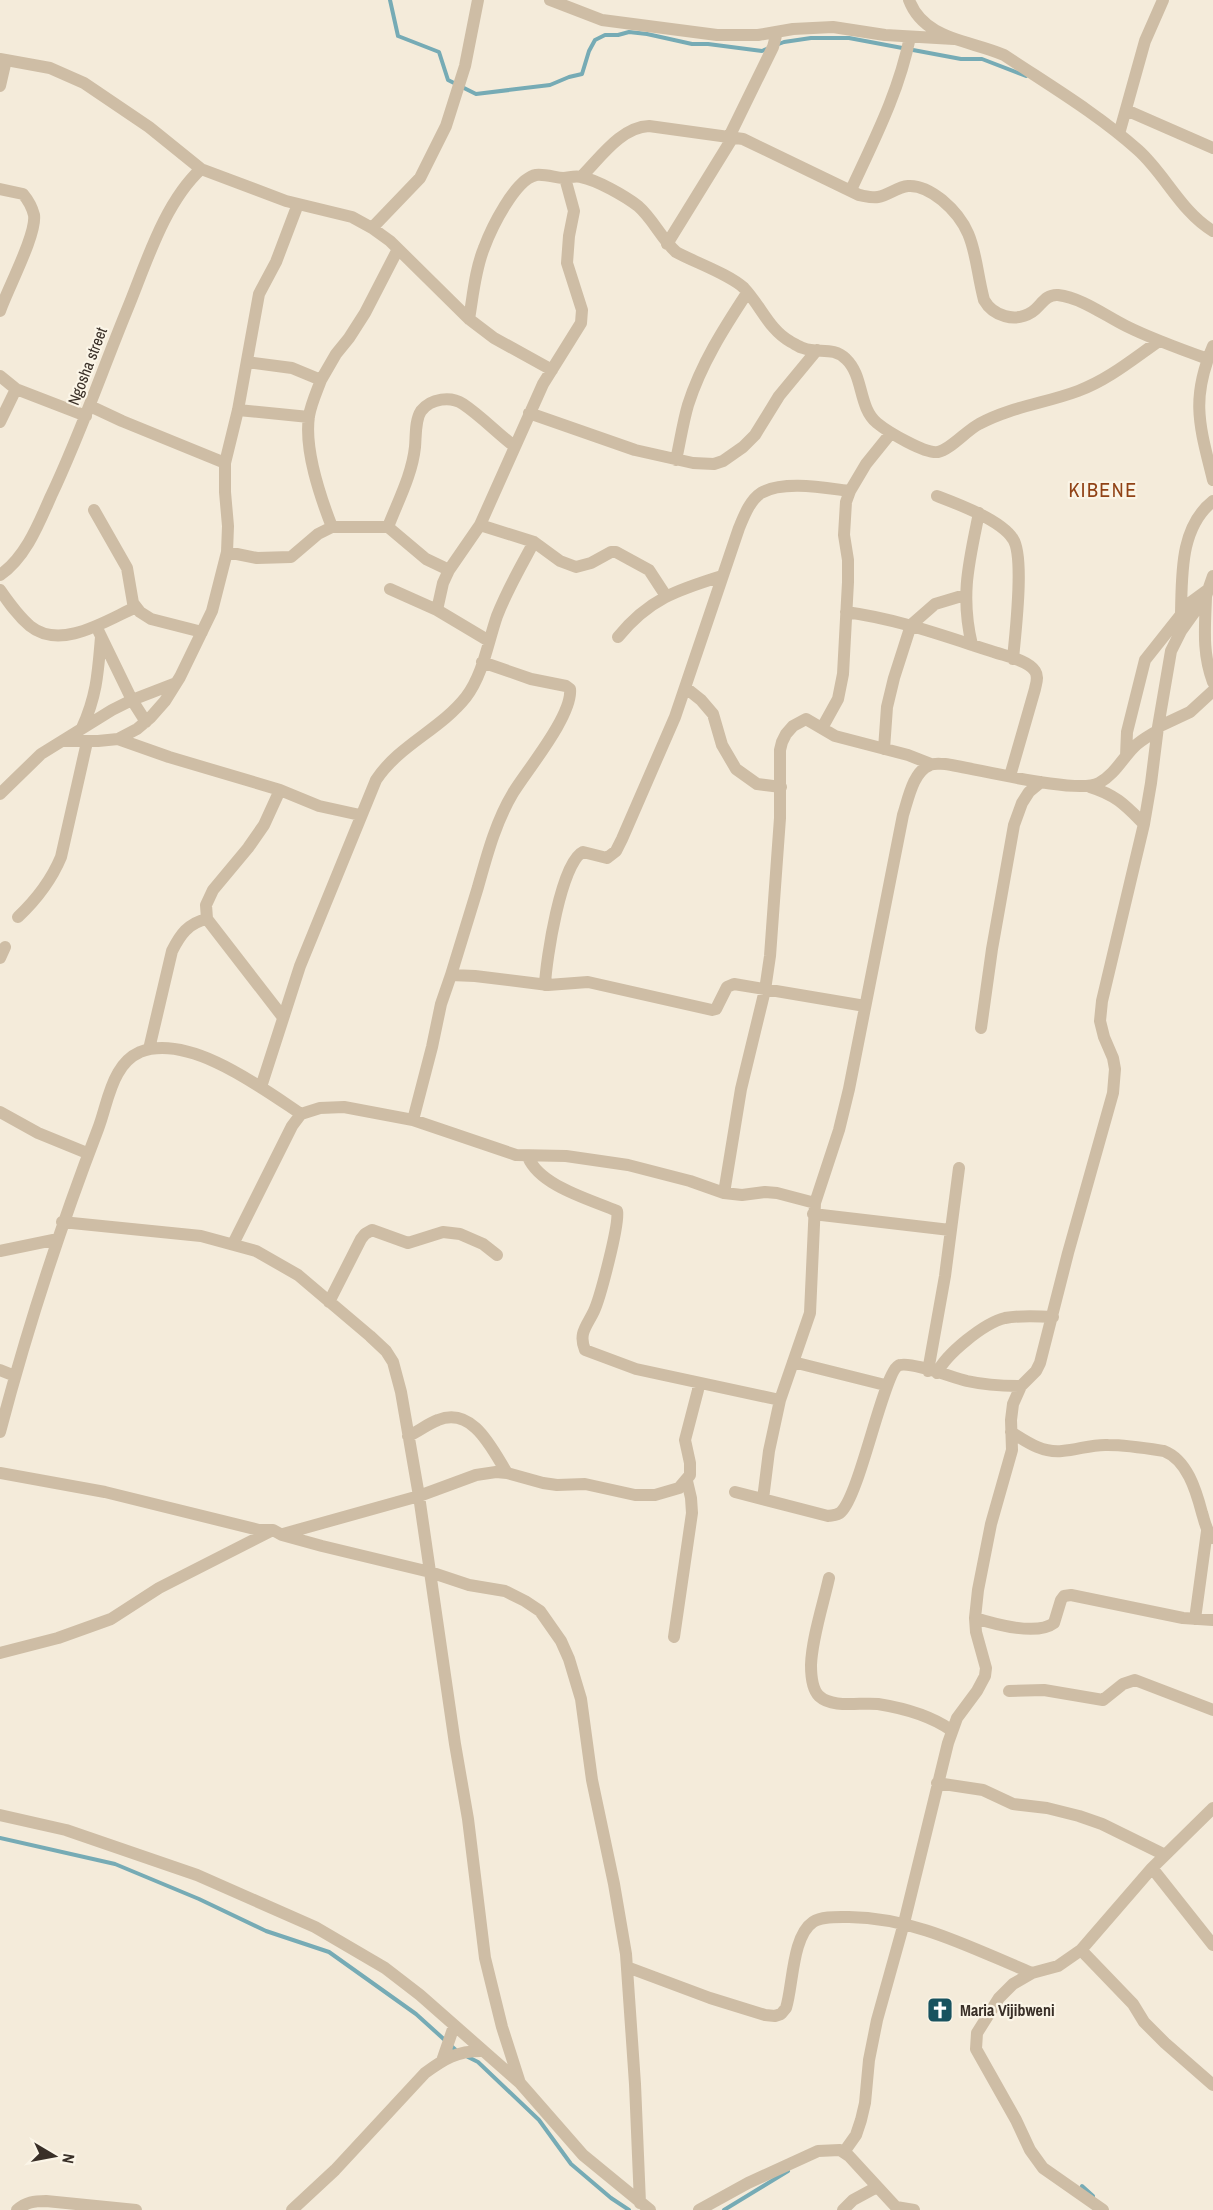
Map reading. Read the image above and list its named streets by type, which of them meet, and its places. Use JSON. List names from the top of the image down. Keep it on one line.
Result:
{"streets":{"street":["Ngosha street"]},"districts":["KIBENE"],"places":{"church":["Maria Vijibweni"]},"north":"right"}
